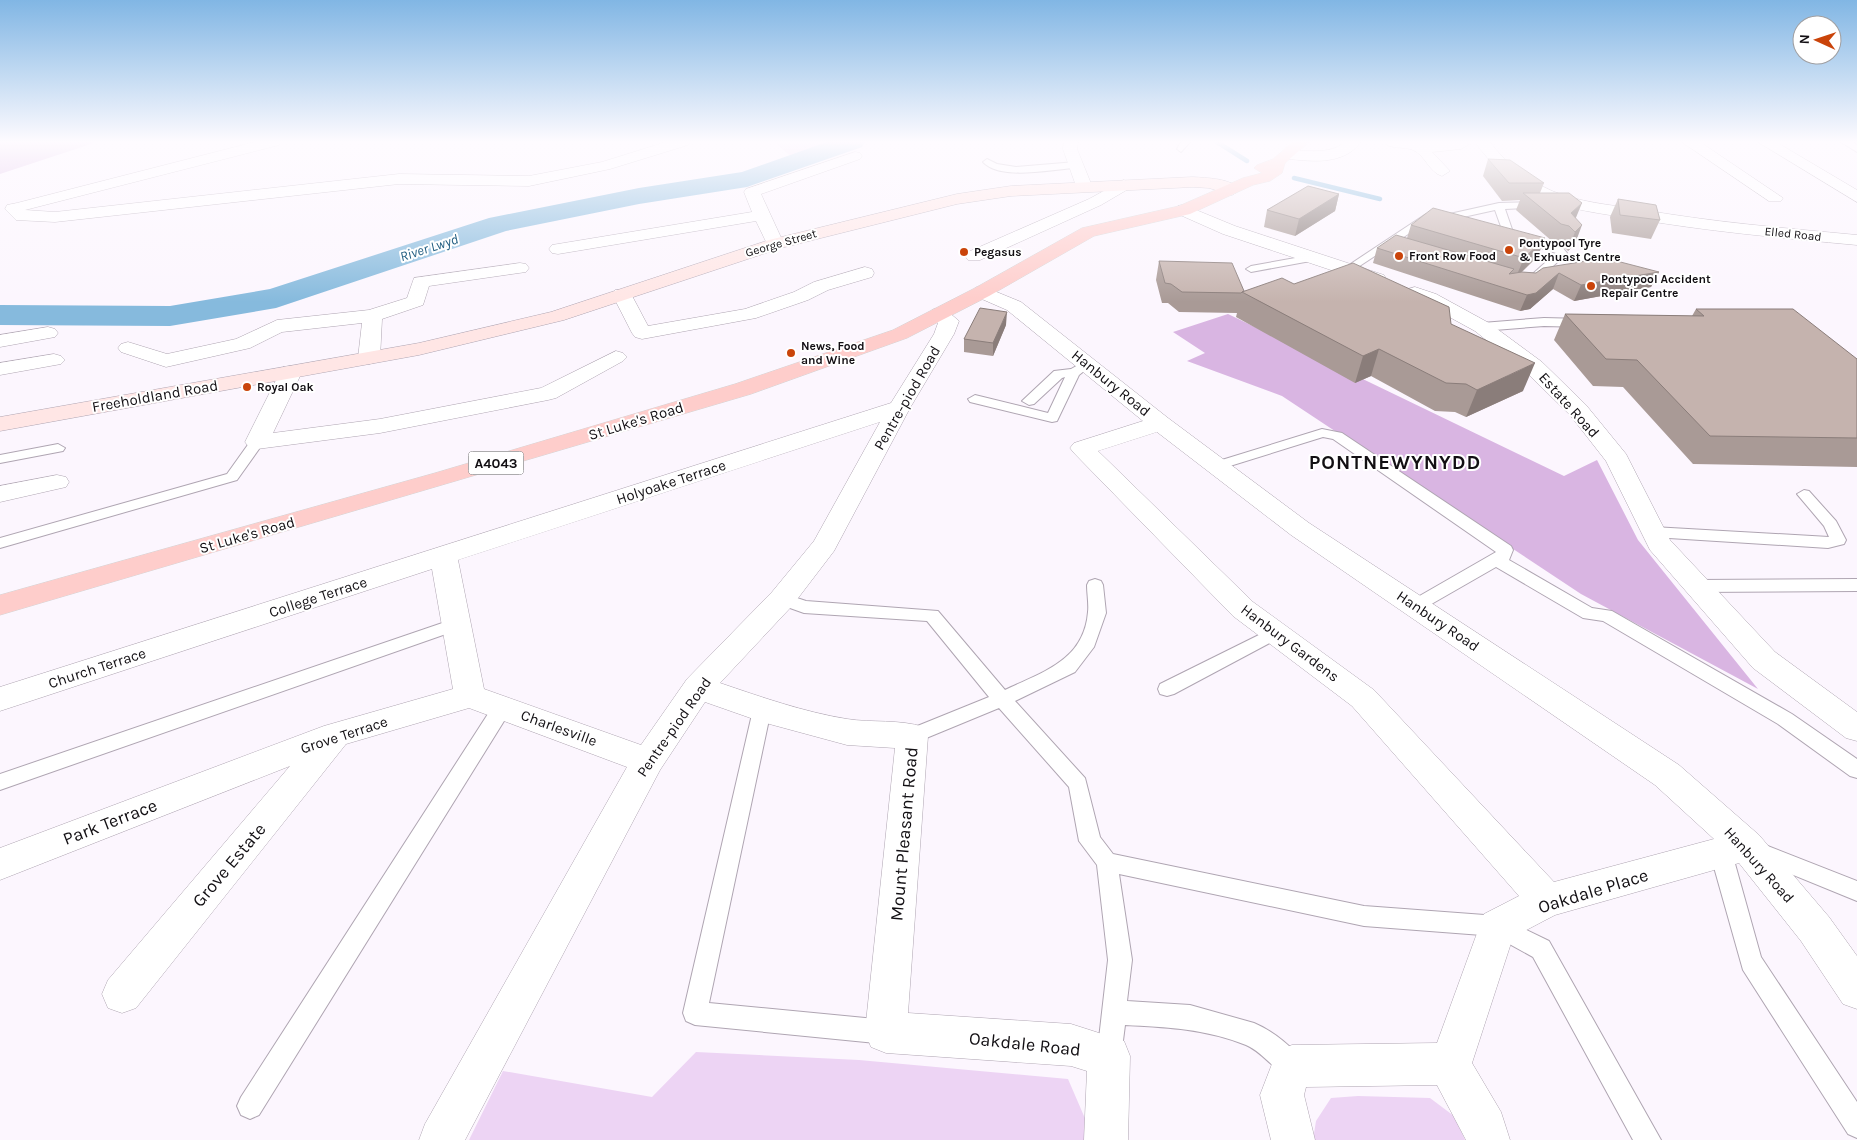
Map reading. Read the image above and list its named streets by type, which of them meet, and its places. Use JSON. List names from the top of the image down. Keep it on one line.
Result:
{"streets":{"main road":["George Street","Freeholdland Road","St Luke's Road","A4043"],"street":["Elled Road","Hanbury Road","Pentre-piod Road","Estate Road","Holyoake Terrace","College Terrace","Hanbury Gardens","Church Terrace","Charlesville","Grove Terrace","Park Terrace","Mount Pleasant Road","Grove Estate","Oakdale Place","Oakdale Road"]},"crossings":[["George Street","Freeholdland Road"],["Hanbury Road","St Luke's Road"],["Hanbury Road","Hanbury Gardens"],["Hanbury Road","Oakdale Place"],["Pentre-piod Road","St Luke's Road"],["Pentre-piod Road","Holyoake Terrace"],["Pentre-piod Road","Charlesville"],["Pentre-piod Road","Mount Pleasant Road"],["Estate Road","St Luke's Road"],["Holyoake Terrace","College Terrace"],["College Terrace","Church Terrace"],["Hanbury Gardens","Oakdale Place"],["Charlesville","Grove Terrace"],["Grove Terrace","Park Terrace"],["Grove Terrace","Grove Estate"],["Mount Pleasant Road","Oakdale Road"]],"districts":["PONTNEWYNYDD"],"water":["River Lwyd"],"places":["Pontypool Tyre & Exhuast Centre","Pegasus","Front Row Food","Pontypool Accident Repair Centre","News, Food and Wine","Royal Oak"],"north":"left"}
